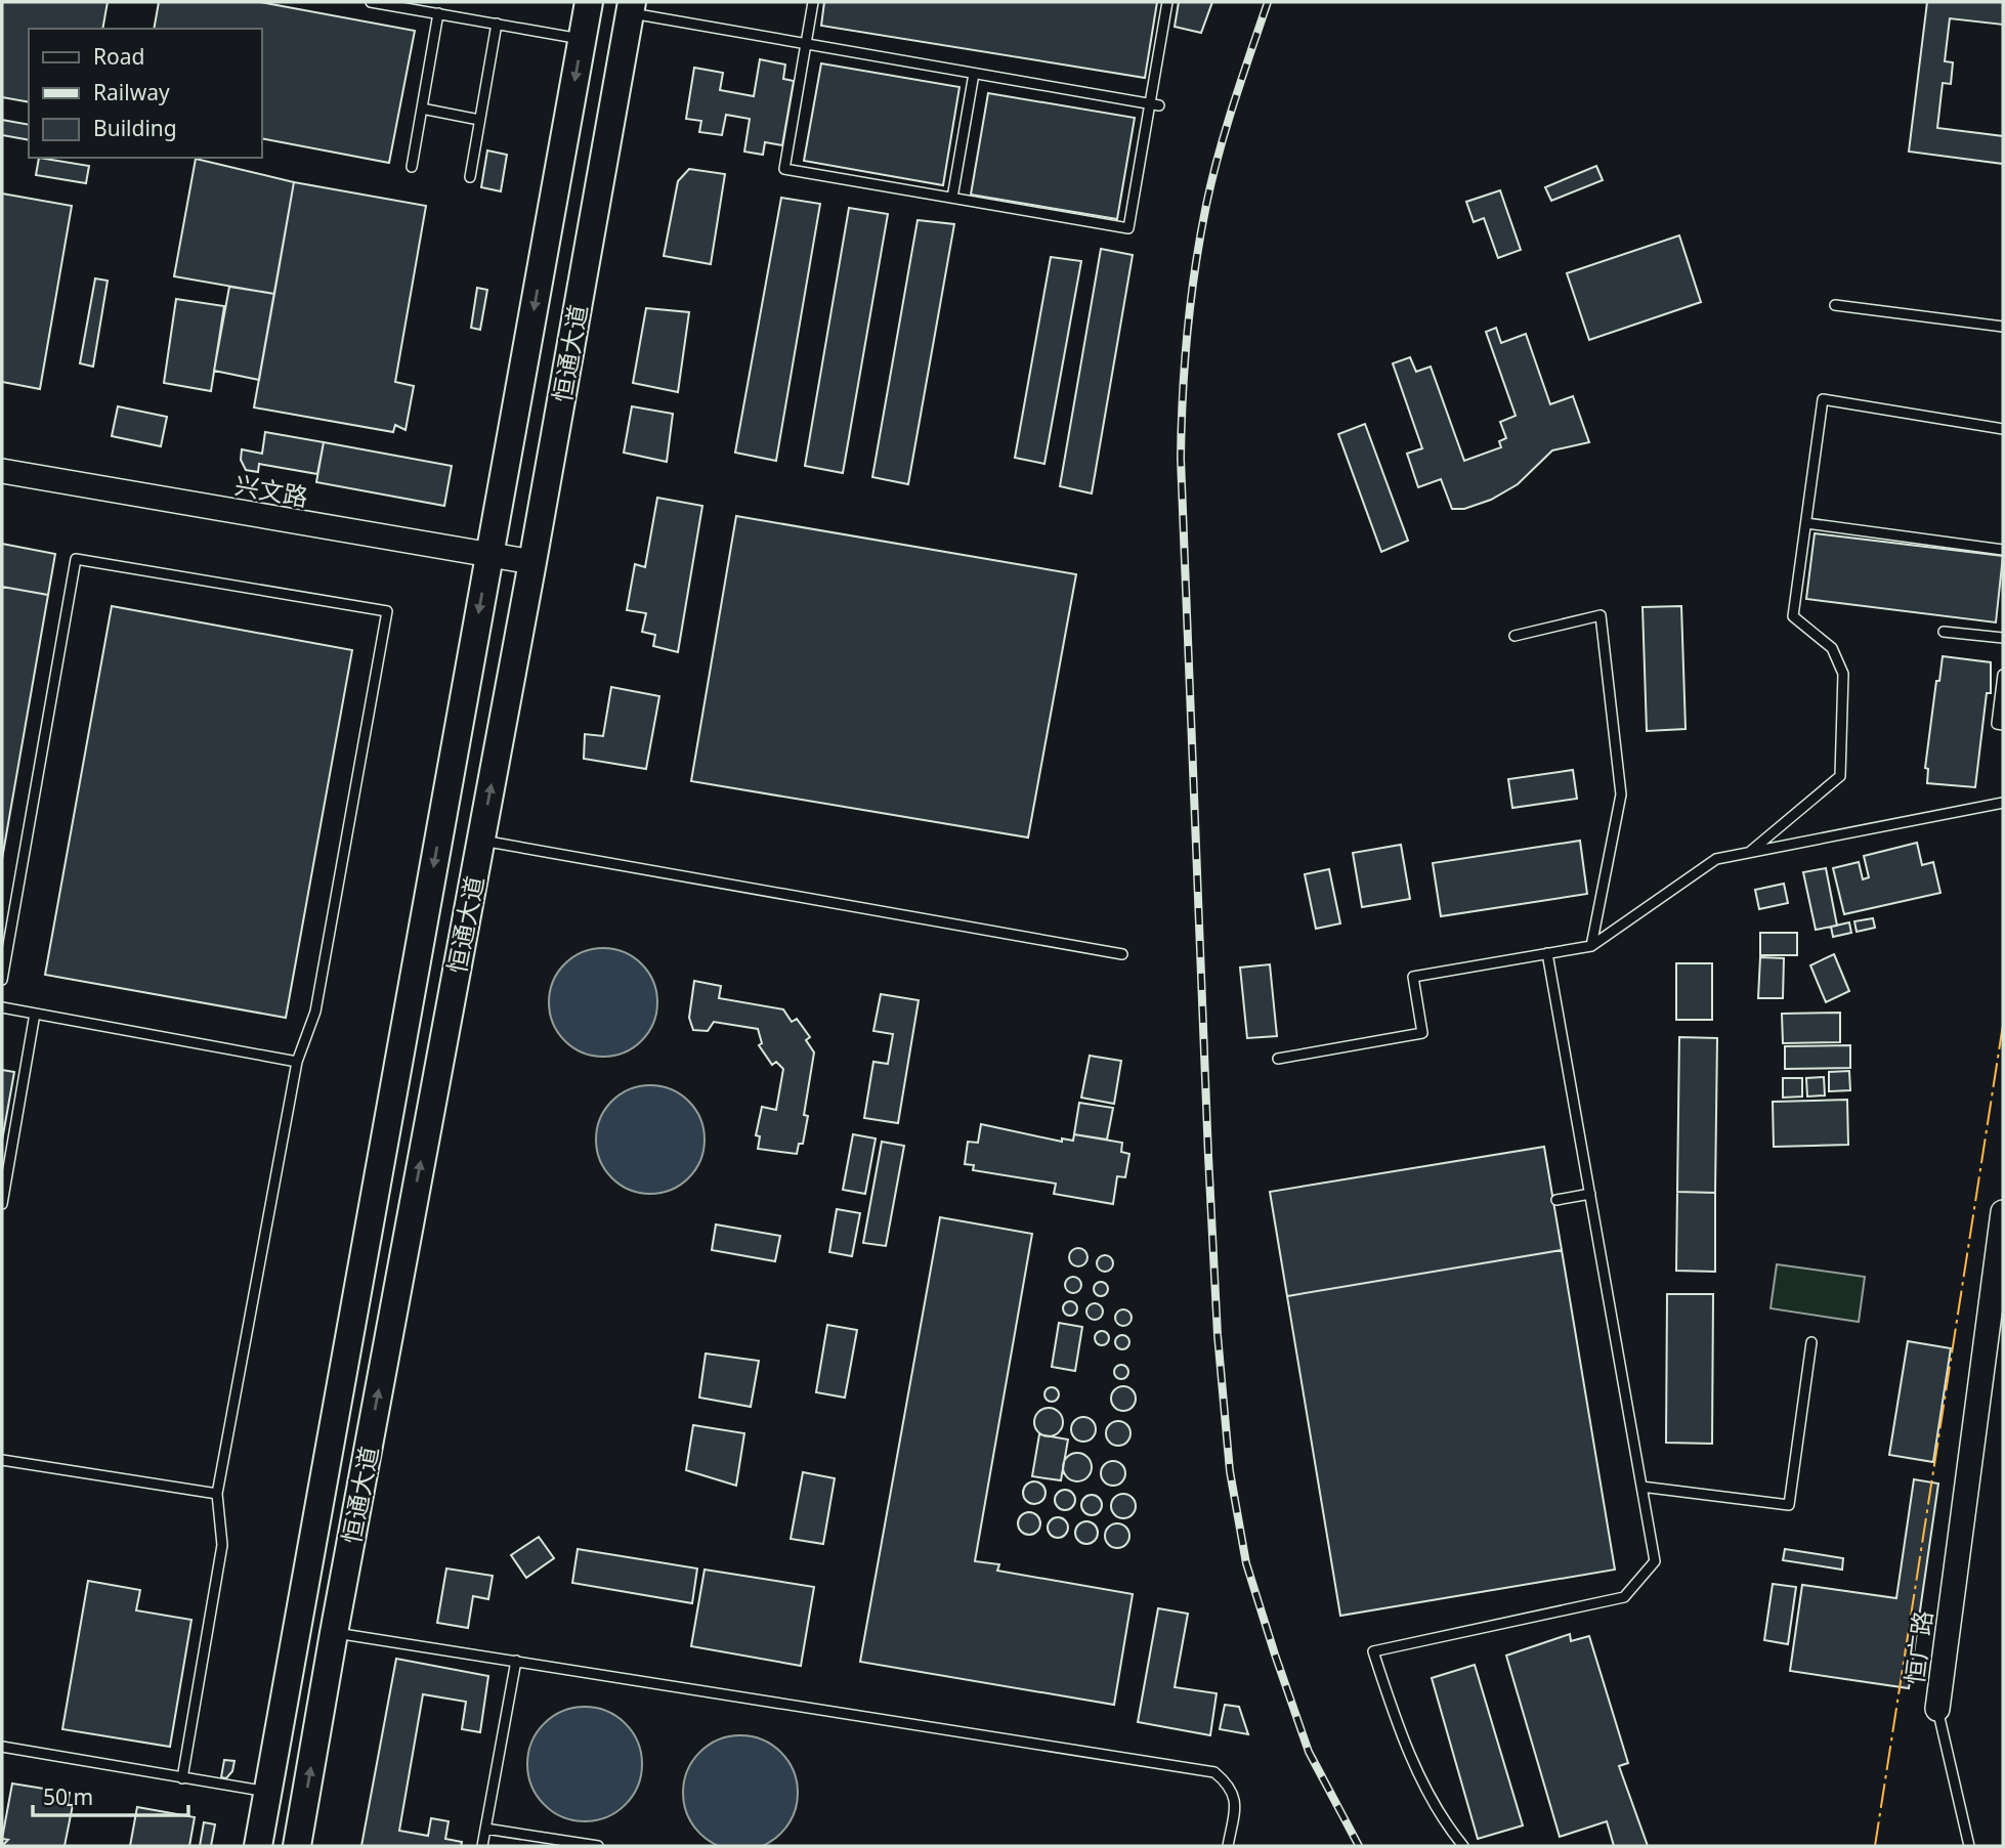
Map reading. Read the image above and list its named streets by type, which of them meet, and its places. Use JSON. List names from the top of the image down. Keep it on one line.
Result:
{"streets":{"main road":["恒通大道"],"street":["兴文路","恒广路"]},"crossings":[["恒通大道","兴文路"]],"legend":["Road","Railway","Building"],"scale_bar":"50 m"}
